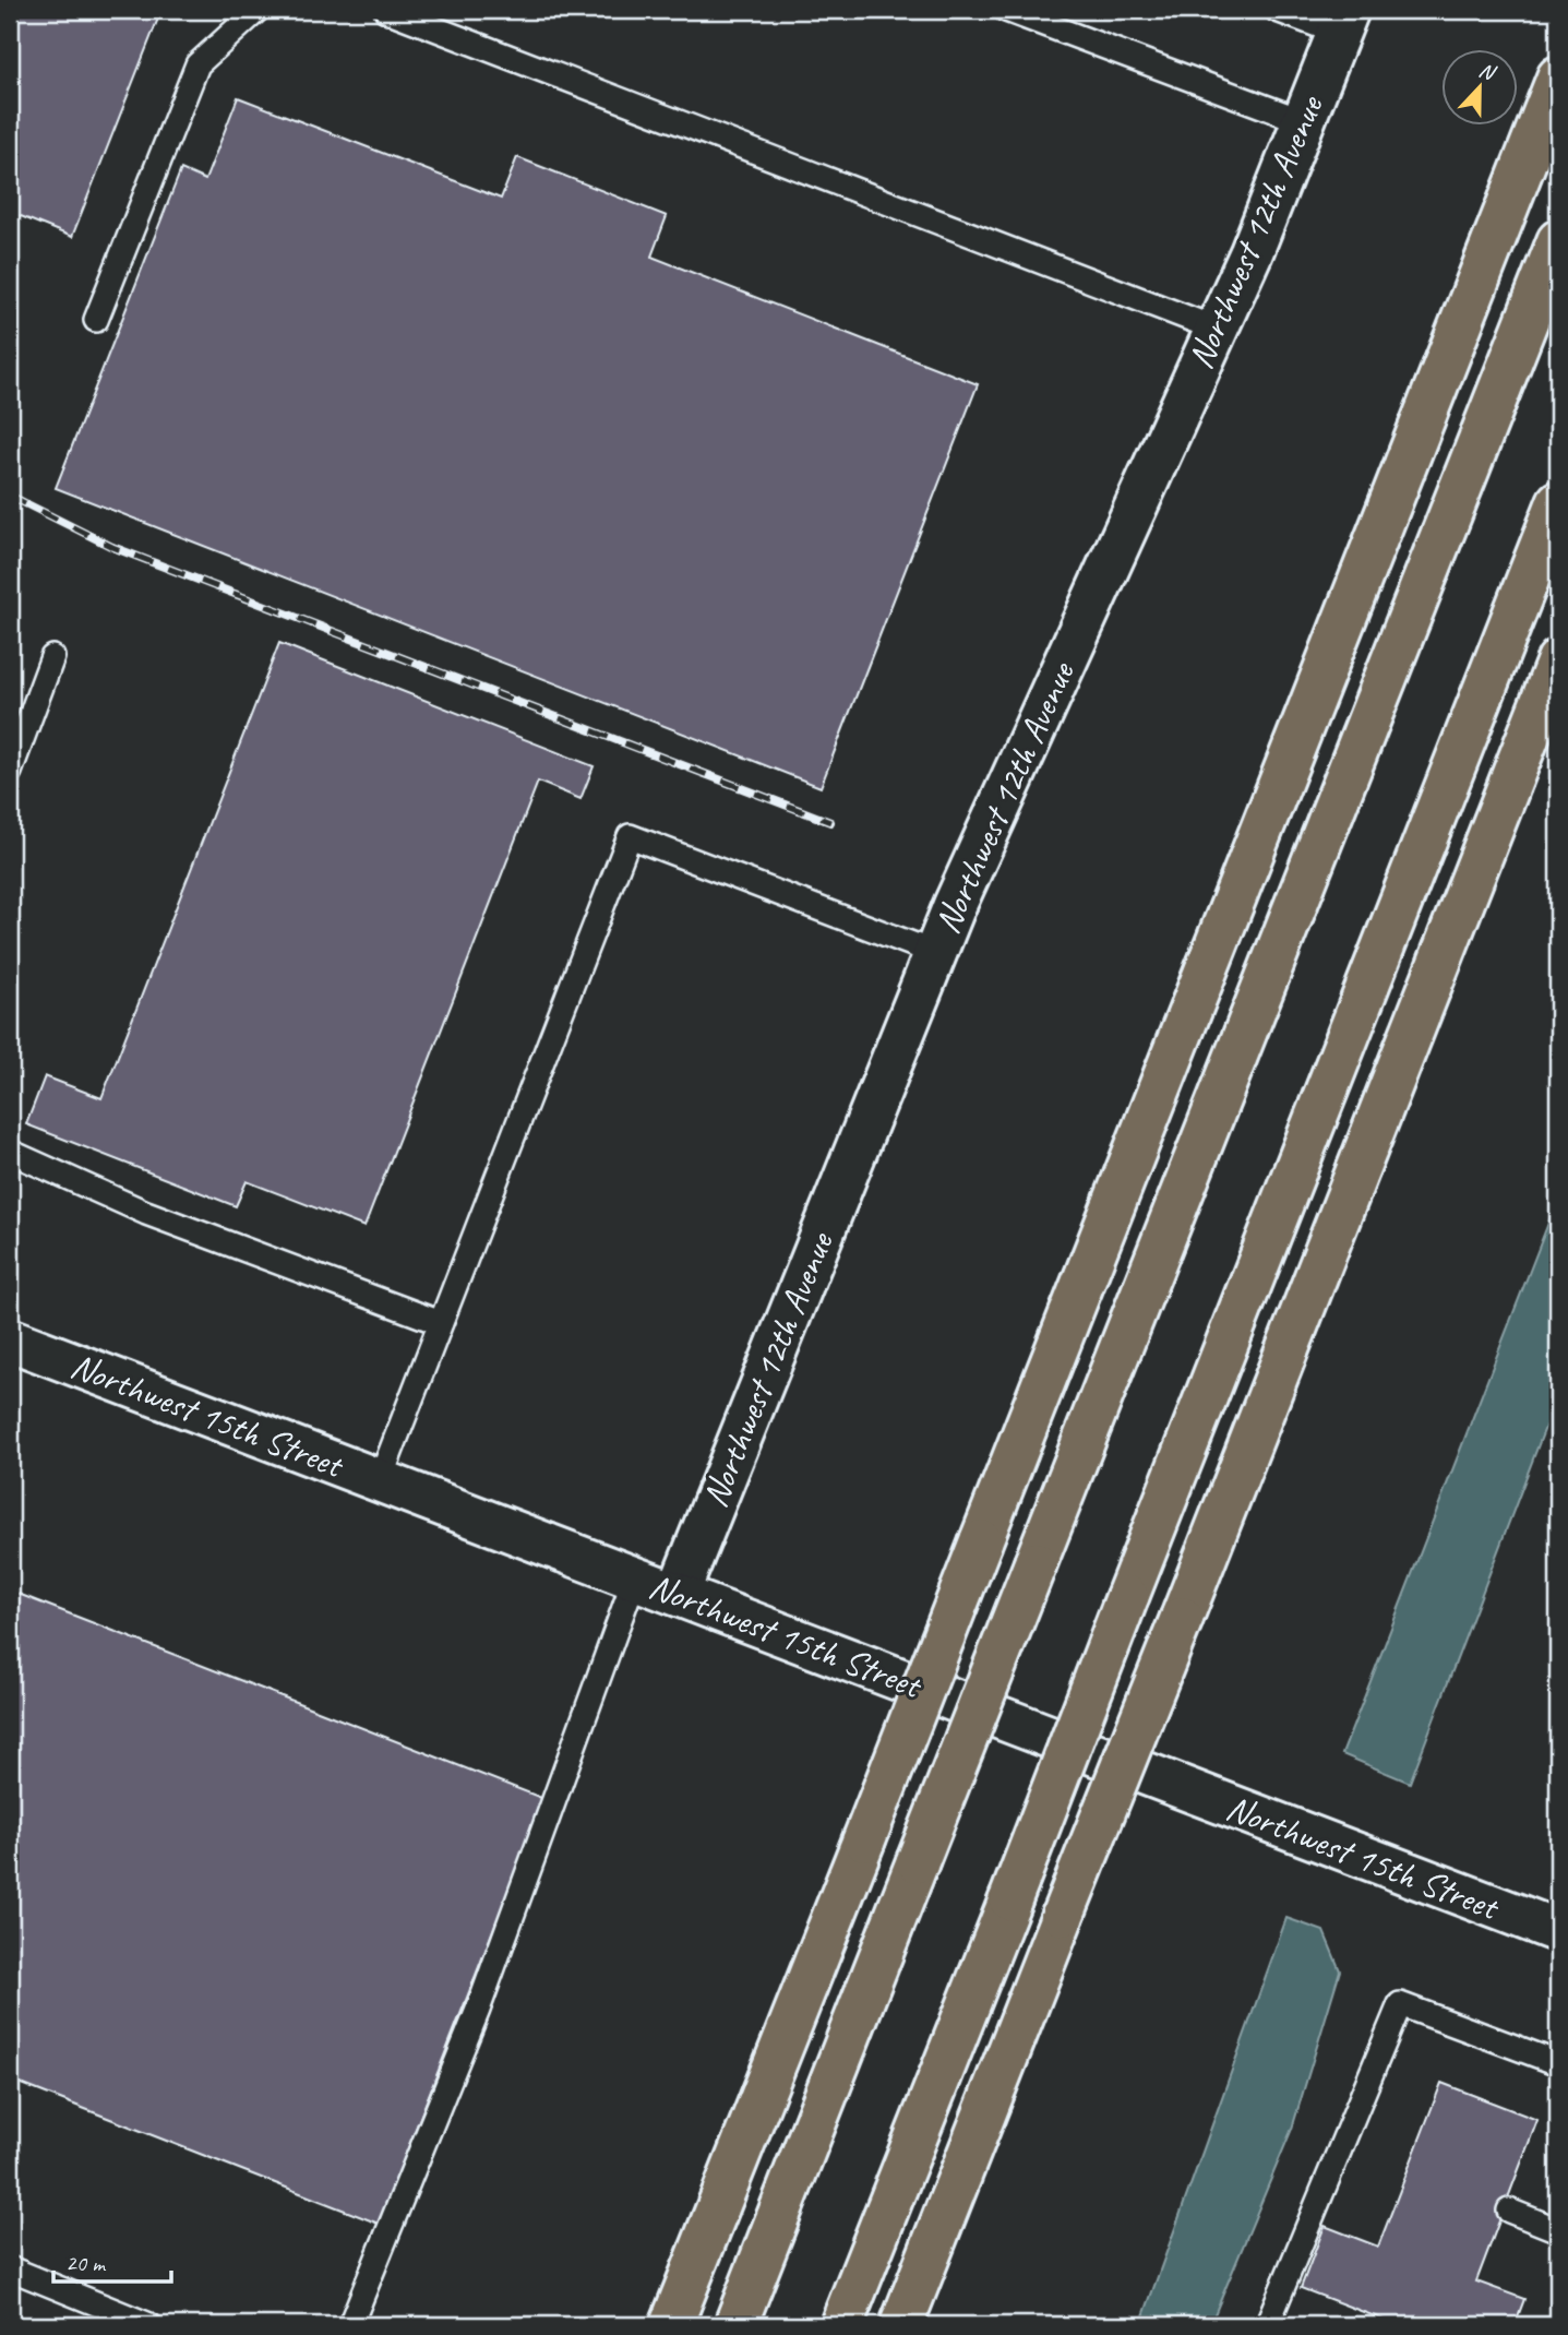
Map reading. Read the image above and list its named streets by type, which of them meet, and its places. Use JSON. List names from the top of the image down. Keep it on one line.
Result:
{"streets":{"street":["Northwest 12th Avenue","Northwest 15th Street"]},"crossings":[["Northwest 12th Avenue","Northwest 15th Street"]],"scale_bar":"20 m","north":"top"}
